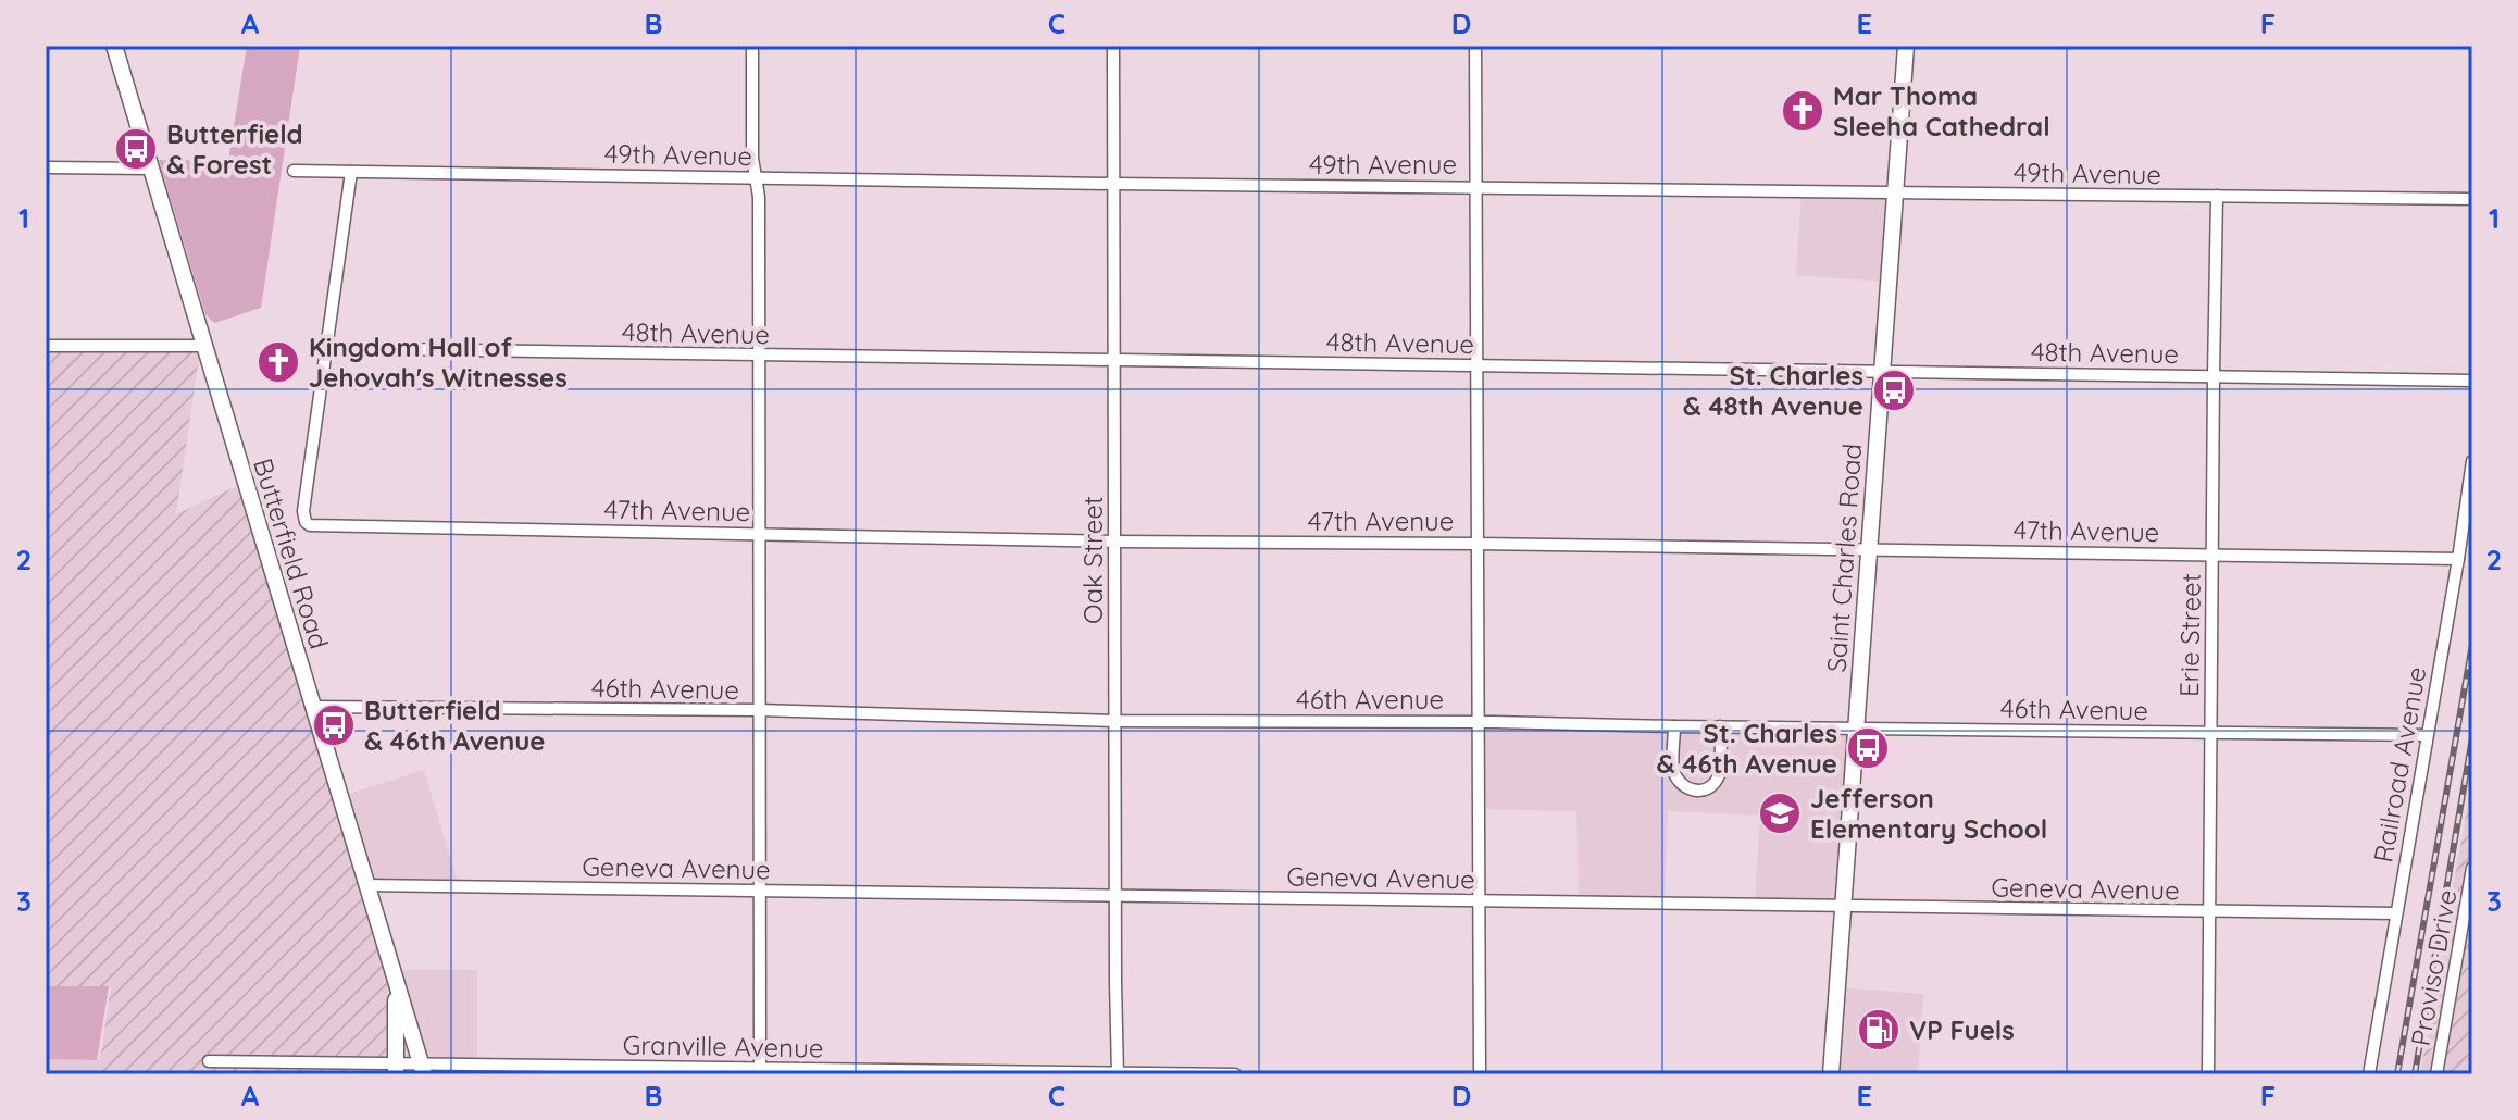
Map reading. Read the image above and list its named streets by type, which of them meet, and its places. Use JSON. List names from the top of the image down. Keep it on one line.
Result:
{"streets":{"main road":["Butterfield Road","Saint Charles Road"],"street":["49th Avenue","48th Avenue","47th Avenue","Oak Street","Erie Street","46th Avenue","Railroad Avenue","Geneva Avenue","Proviso Drive","Granville Avenue"]},"crossings":[["49th Avenue","Saint Charles Road"],["49th Avenue","Oak Street"],["49th Avenue","Erie Street"],["48th Avenue","47th Avenue"],["48th Avenue","Saint Charles Road"],["48th Avenue","Oak Street"],["48th Avenue","Erie Street"],["47th Avenue","Saint Charles Road"],["47th Avenue","Oak Street"],["47th Avenue","Erie Street"],["47th Avenue","Railroad Avenue"],["Butterfield Road","46th Avenue"],["Butterfield Road","Geneva Avenue"],["Butterfield Road","Granville Avenue"],["Saint Charles Road","46th Avenue"],["Saint Charles Road","Geneva Avenue"],["Oak Street","46th Avenue"],["Oak Street","Geneva Avenue"],["Oak Street","Granville Avenue"],["Erie Street","46th Avenue"],["Erie Street","Geneva Avenue"],["46th Avenue","Railroad Avenue"],["Railroad Avenue","Geneva Avenue"]],"places":{"church":["Mar Thoma Sleeha Cathedral","Kingdom Hall of Jehovah's Witnesses"],"bus stop":["Butterfield & Forest","St. Charles & 48th Avenue","Butterfield & 46th Avenue","St. Charles & 46th Avenue"],"school or university":["Jefferson Elementary School"],"fuel station":["VP Fuels"]},"grid":{"columns":["A","B","C","D","E","F"],"rows":["1","2","3"]}}
